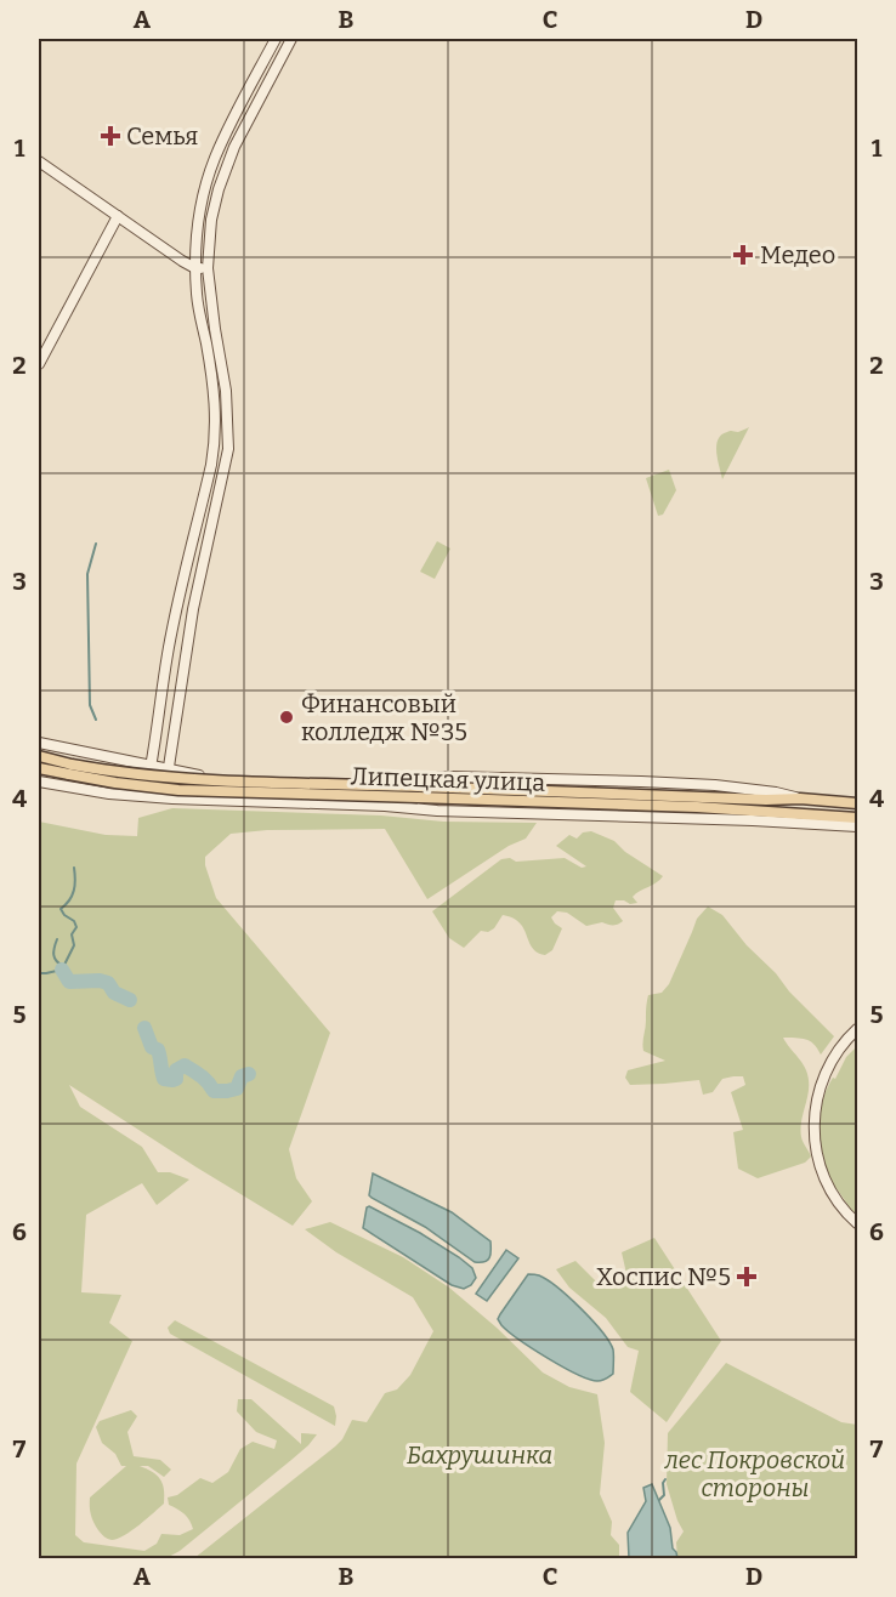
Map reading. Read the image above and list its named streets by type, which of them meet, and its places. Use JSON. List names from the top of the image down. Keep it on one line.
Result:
{"streets":{"main road":["Липецкая улица"]},"parks":["Бахрушинка","лес Покровской стороны"],"places":{"health":["Семья","Медео","Хоспис №5"],"other":["Финансовый колледж №35"]},"grid":{"columns":["A","B","C","D"],"rows":["1","2","3","4","5","6","7"]}}
